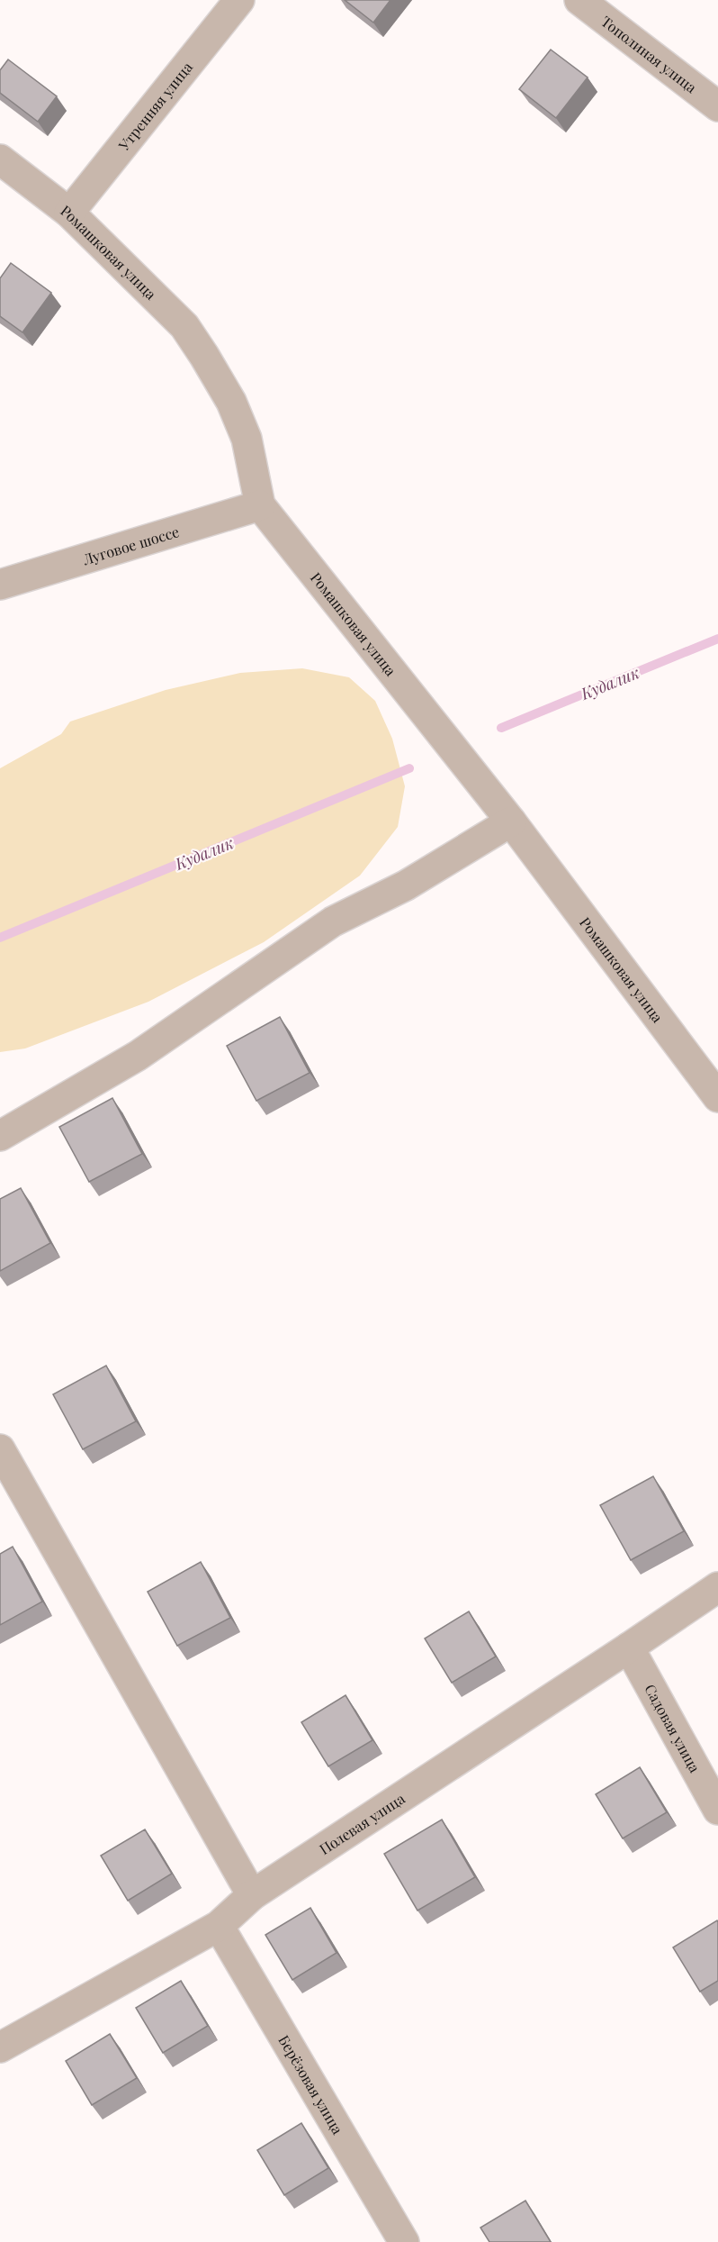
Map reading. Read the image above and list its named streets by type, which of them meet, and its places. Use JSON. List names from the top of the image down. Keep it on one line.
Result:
{"streets":{"street":["Тополиная улица","Утренняя улица","Ромашковая улица","Луговое шоссе","Садовая улица","Полевая улица","Берёзовая улица"]},"crossings":[["Утренняя улица","Ромашковая улица"],["Ромашковая улица","Луговое шоссе"],["Садовая улица","Полевая улица"],["Полевая улица","Берёзовая улица"]],"water":["Кудалик"]}
